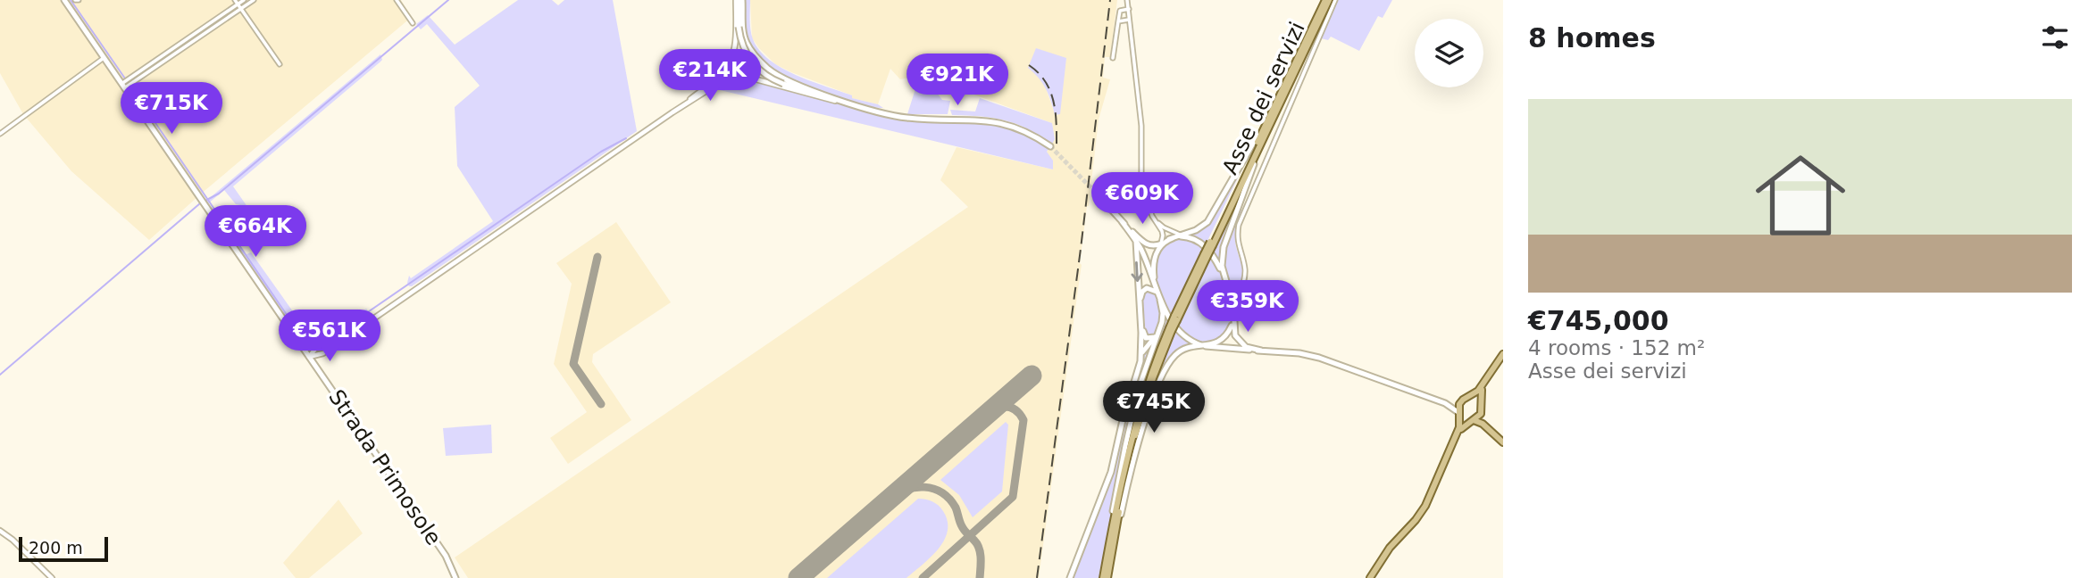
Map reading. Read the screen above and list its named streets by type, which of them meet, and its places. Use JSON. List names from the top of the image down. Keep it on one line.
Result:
{"streets":{"main road":["Asse dei servizi","Strada Primosole"]},"scale_bar":"200 m","page":{"heading":"8 homes","price":["€214K","€921K","€715K","€609K","€664K","€359K","€561K","€745K"],"list":[{"name":"€745,000","note":"4 rooms · 152 m² · Asse dei servizi"}],"scale":"200 m"}}
